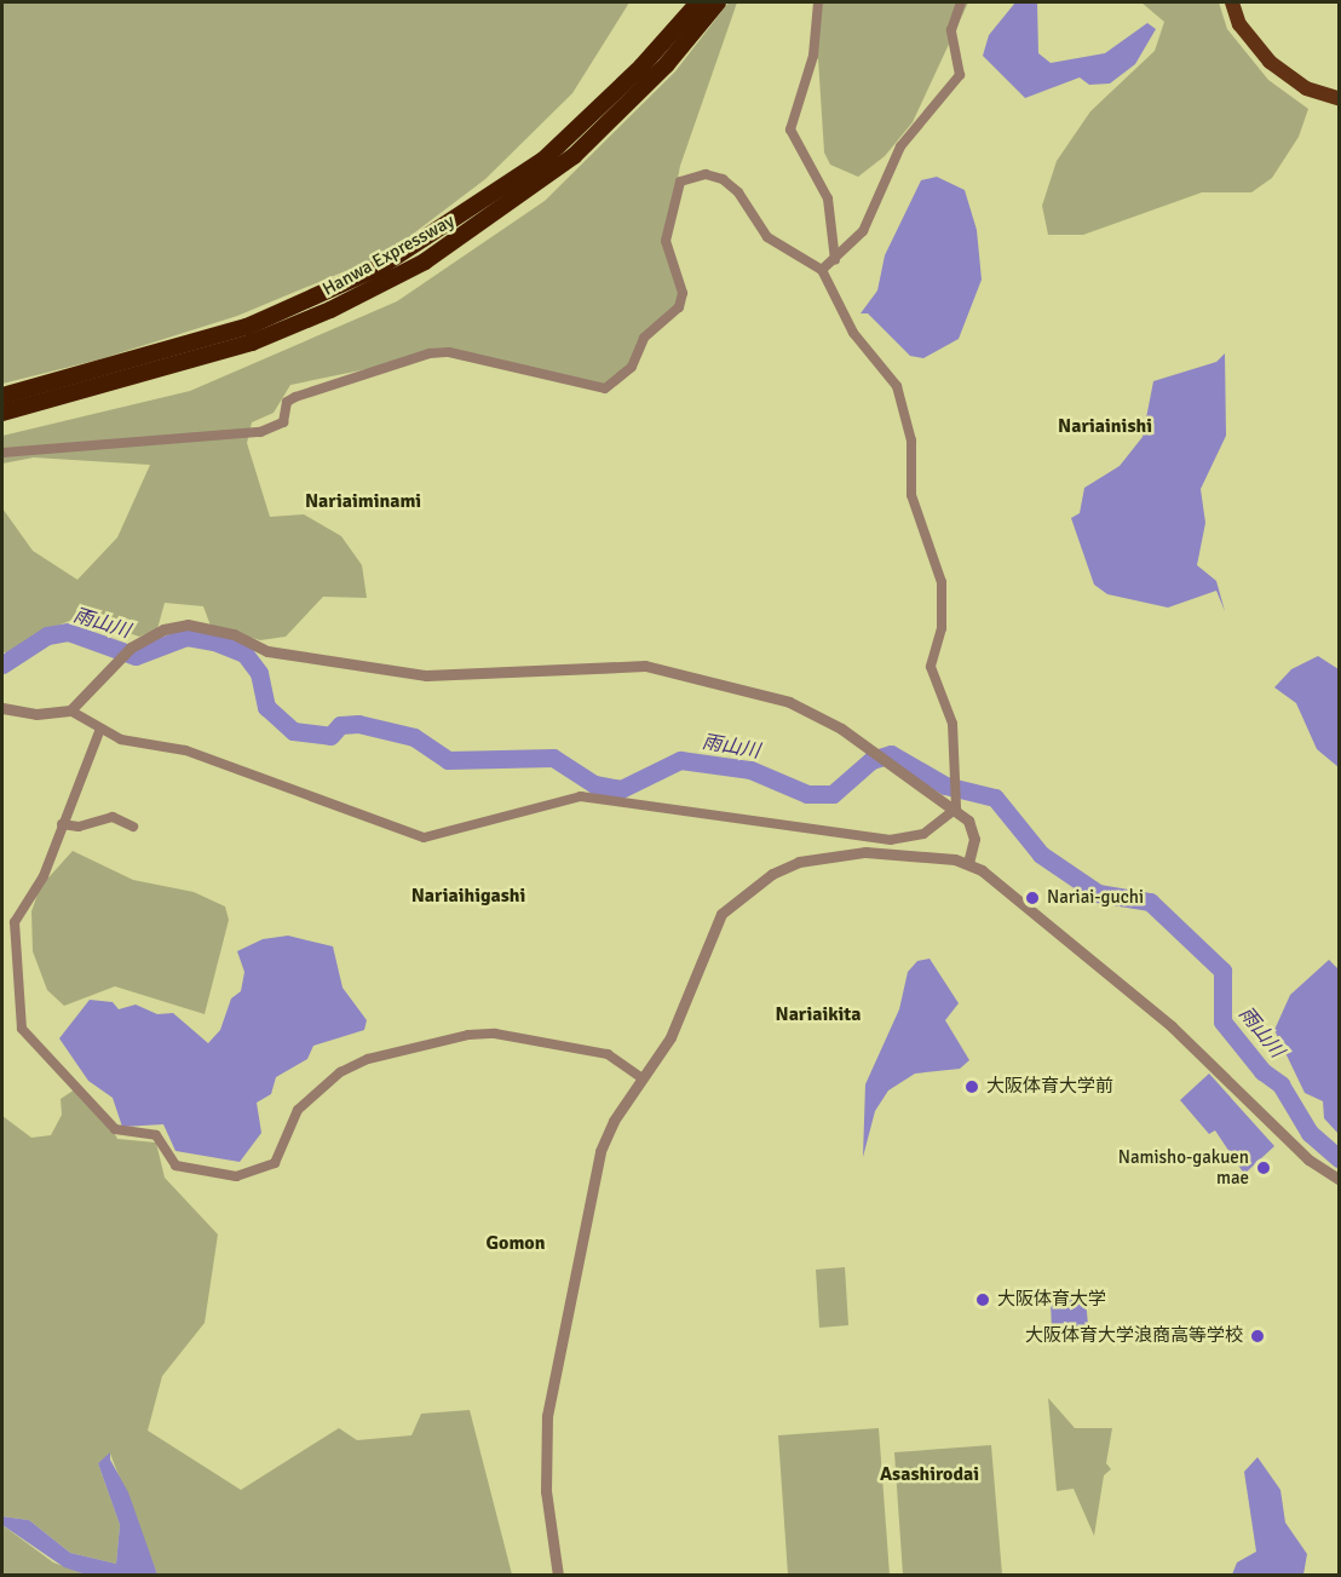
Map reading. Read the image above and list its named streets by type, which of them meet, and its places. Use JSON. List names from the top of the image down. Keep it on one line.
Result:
{"streets":{"highway":["Hanwa Expressway"]},"districts":["Nariainishi","Nariaiminami","Nariaihigashi","Nariaikita","Gomon","Asashirodai"],"water":["雨山川"],"places":["Nariai-guchi","大阪体育大学前","Namisho-gakuen mae","大阪体育大学","大阪体育大学浪商高等学校"]}
